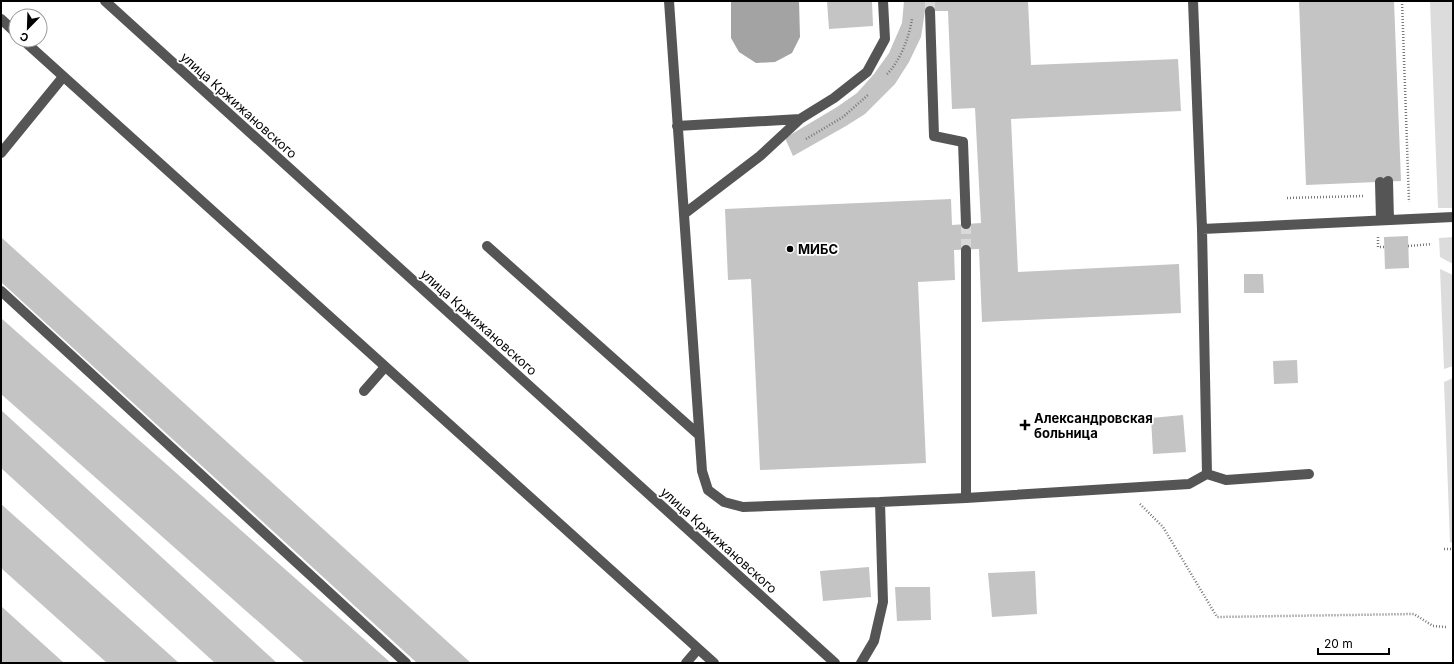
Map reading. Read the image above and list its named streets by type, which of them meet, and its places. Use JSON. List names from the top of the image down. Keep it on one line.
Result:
{"streets":{"street":["улица Кржижановского"]},"places":{"other":["МИБС"],"health":["Александровская больница"]},"scale_bar":"20 m","north":"bottom left"}
